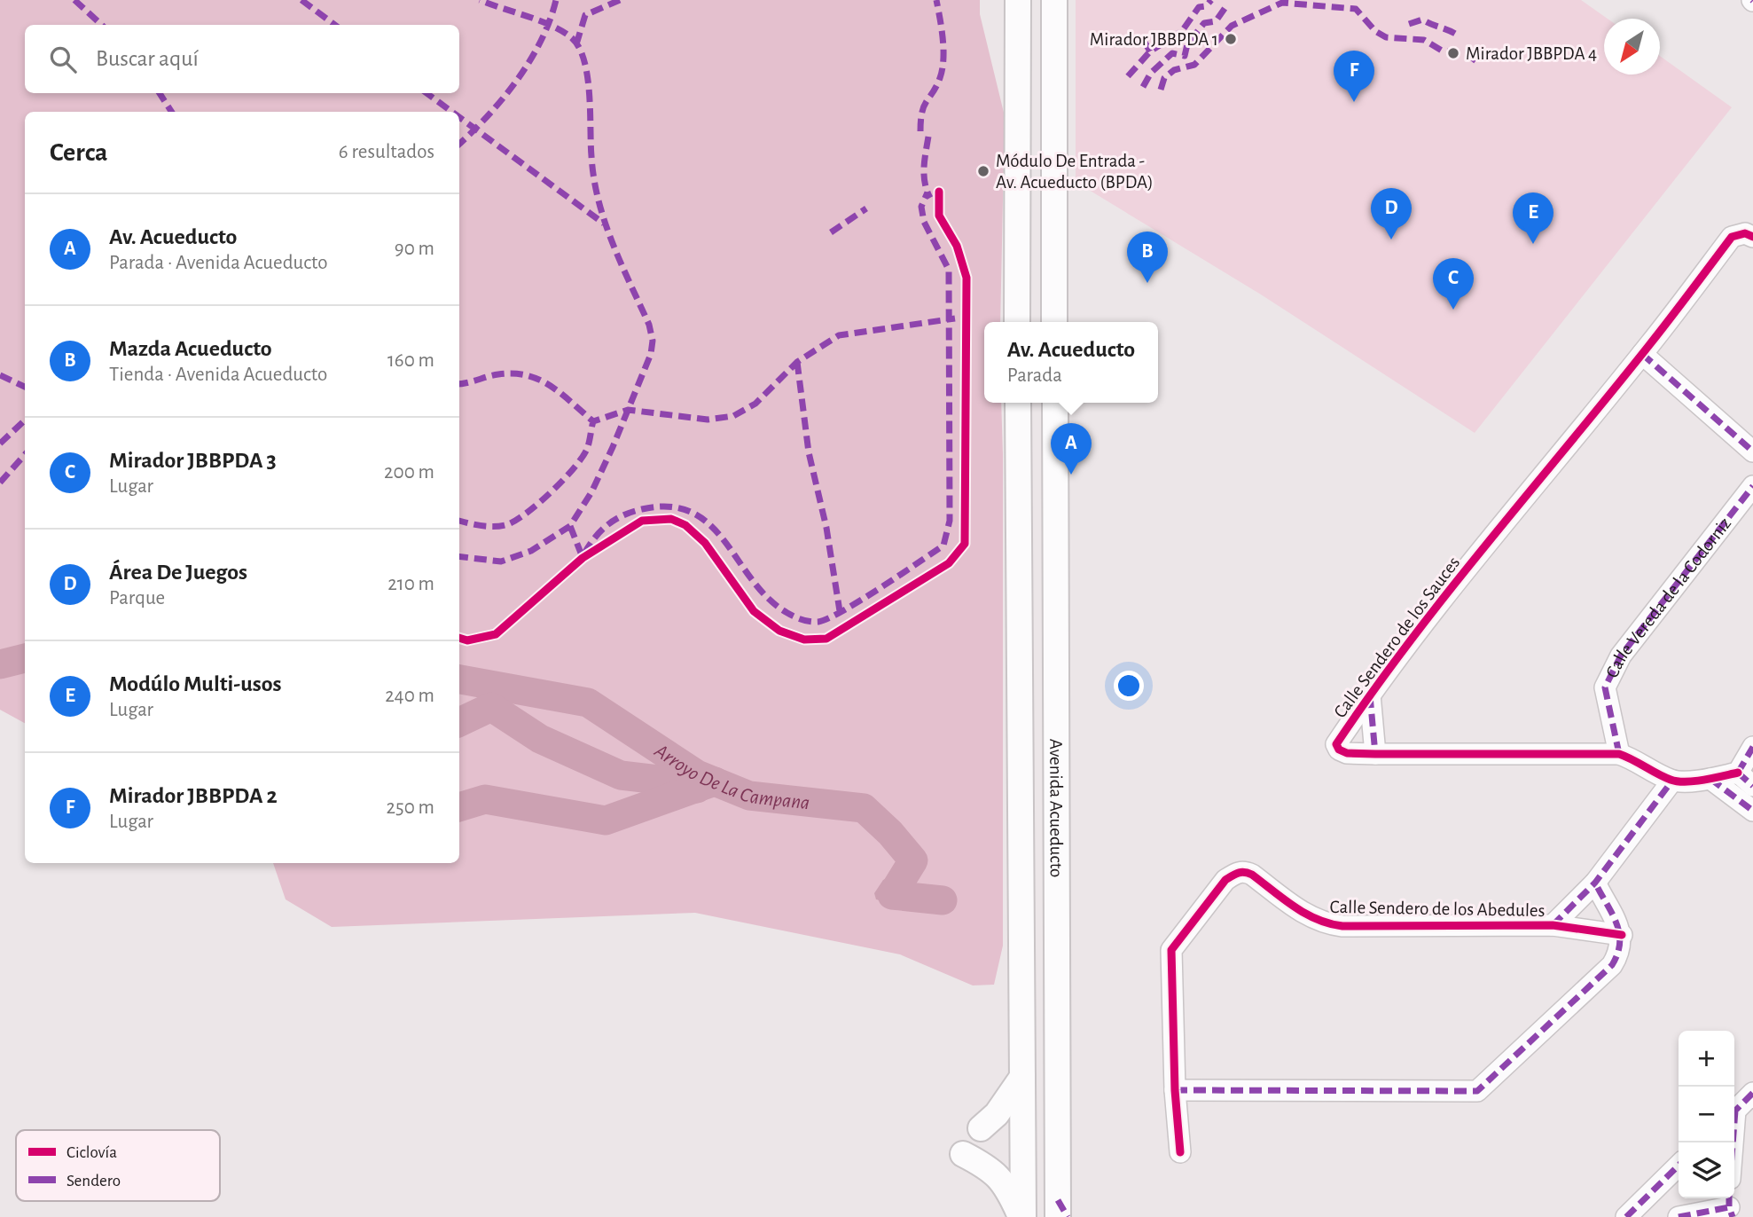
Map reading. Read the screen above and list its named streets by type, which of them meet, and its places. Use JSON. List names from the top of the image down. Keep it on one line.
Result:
{"streets":{"main road":["Avenida Acueducto"],"street":["Calle Vereda de la Codorniz","Calle Sendero de los Sauces","Calle Sendero de los Abedules"]},"crossings":[["Calle Vereda de la Codorniz","Calle Sendero de los Sauces"]],"water":["Arroyo De La Campana"],"places":["Mirador JBBPDA 1","Mirador JBBPDA 4","Módulo De Entrada - Av. Acueducto (BPDA)"],"legend":["Ciclovía","Sendero"],"north":"bottom left","page":{"search":"Buscar aquí","pins":["F","D","E","B","C","A"],"heading":["Cerca","6 resultados"],"list":[{"mark":"A","name":"Av. Acueducto","note":"Parada · Avenida Acueducto","value":"90 m"},{"mark":"B","name":"Mazda Acueducto","note":"Tienda · Avenida Acueducto","value":"160 m"},{"mark":"C","name":"Mirador JBBPDA 3","note":"Lugar","value":"200 m"},{"mark":"D","name":"Área De Juegos","note":"Parque","value":"210 m"},{"mark":"E","name":"Modúlo Multi-usos","note":"Lugar","value":"240 m"},{"mark":"F","name":"Mirador JBBPDA 2","note":"Lugar","value":"250 m"}],"popup":["Av. Acueducto","Parada"],"map_buttons":["+","−"]}}
